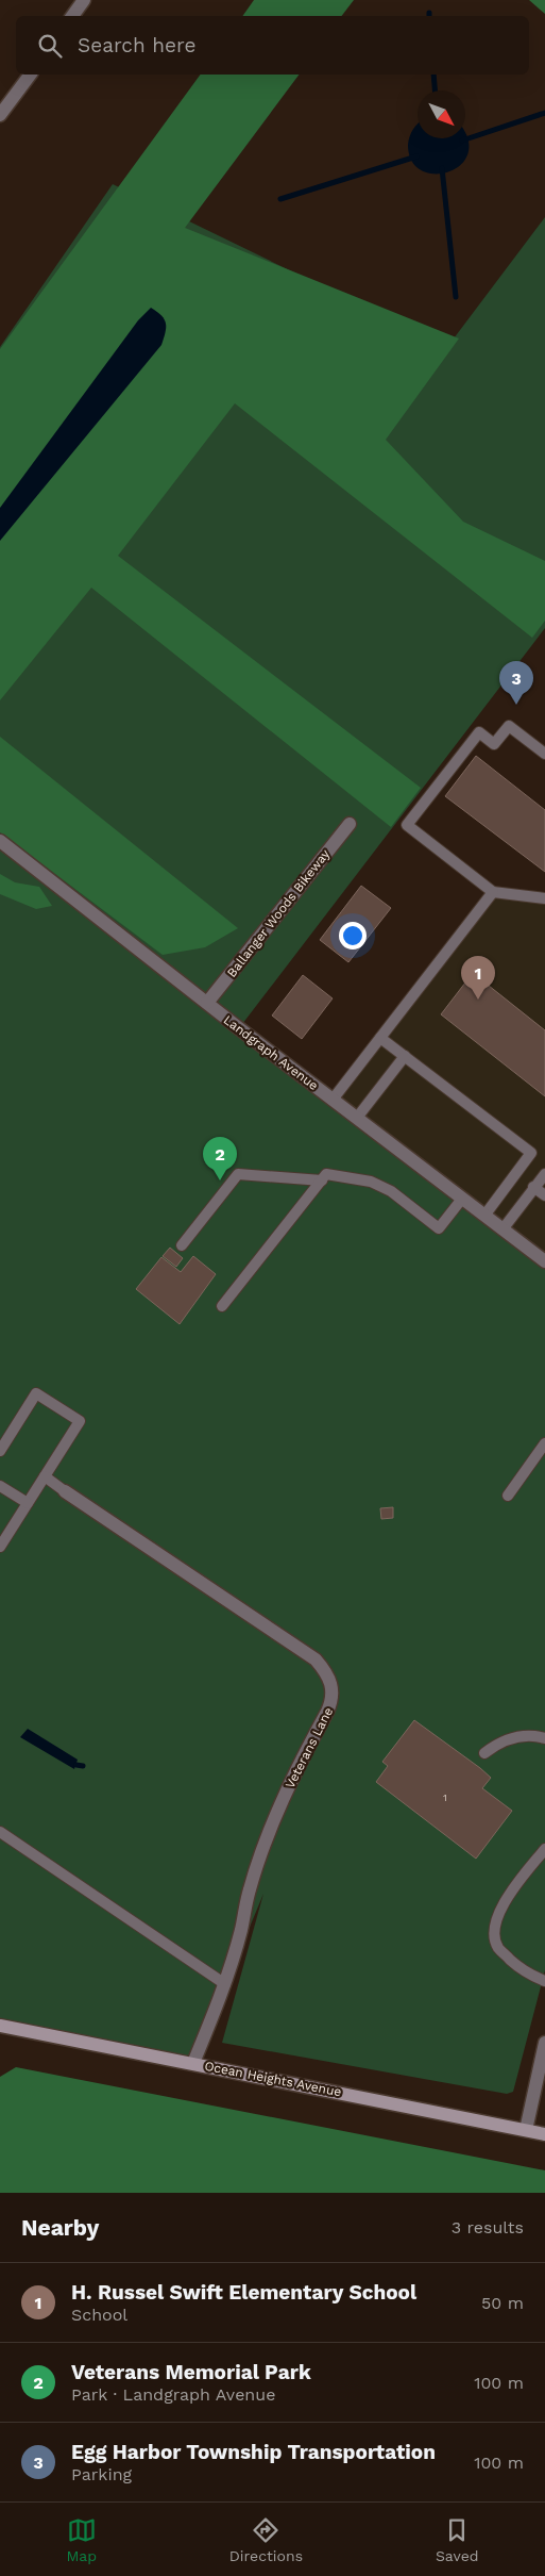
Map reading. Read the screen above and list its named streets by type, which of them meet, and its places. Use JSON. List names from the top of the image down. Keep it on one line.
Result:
{"streets":{"main road":["Ocean Heights Avenue"],"street":["Ballanger Woods Bikeway","Landgraph Avenue","Veterans Lane"]},"crossings":[["Ballanger Woods Bikeway","Landgraph Avenue"],["Veterans Lane","Ocean Heights Avenue"]],"house_numbers":["1"],"north":"bottom right","page":{"search":"Search here","pins":["3","1","2"],"heading":["Nearby","3 results"],"list":[{"mark":"1","name":"H. Russel Swift Elementary School","note":"School","value":"50 m"},{"mark":"2","name":"Veterans Memorial Park","note":"Park · Landgraph Avenue","value":"100 m"},{"mark":"3","name":"Egg Harbor Township Transportation","note":"Parking","value":"100 m"}],"nav":["Map","Directions","Saved"]}}
